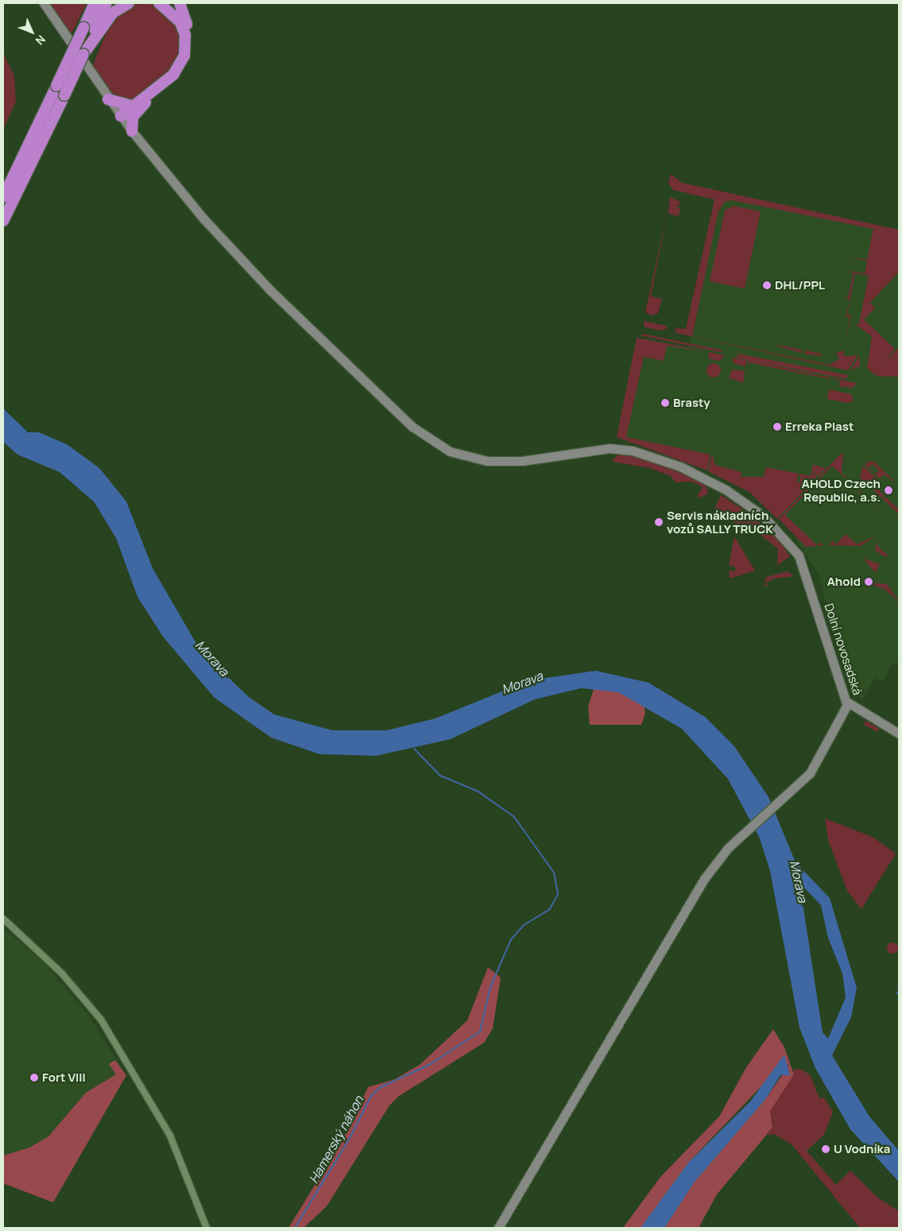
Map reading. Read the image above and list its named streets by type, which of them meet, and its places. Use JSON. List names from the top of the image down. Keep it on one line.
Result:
{"streets":{"main road":["Dolní novosadská"]},"water":["Morava","Hamerský náhon"],"places":["DHL/PPL","Brasty","Erreka Plast","AHOLD Czech Republic, a.s.","Servis nákladních vozů SALLY TRUCK","Ahold","Fort VIII","U Vodníka"],"north":"bottom right"}
